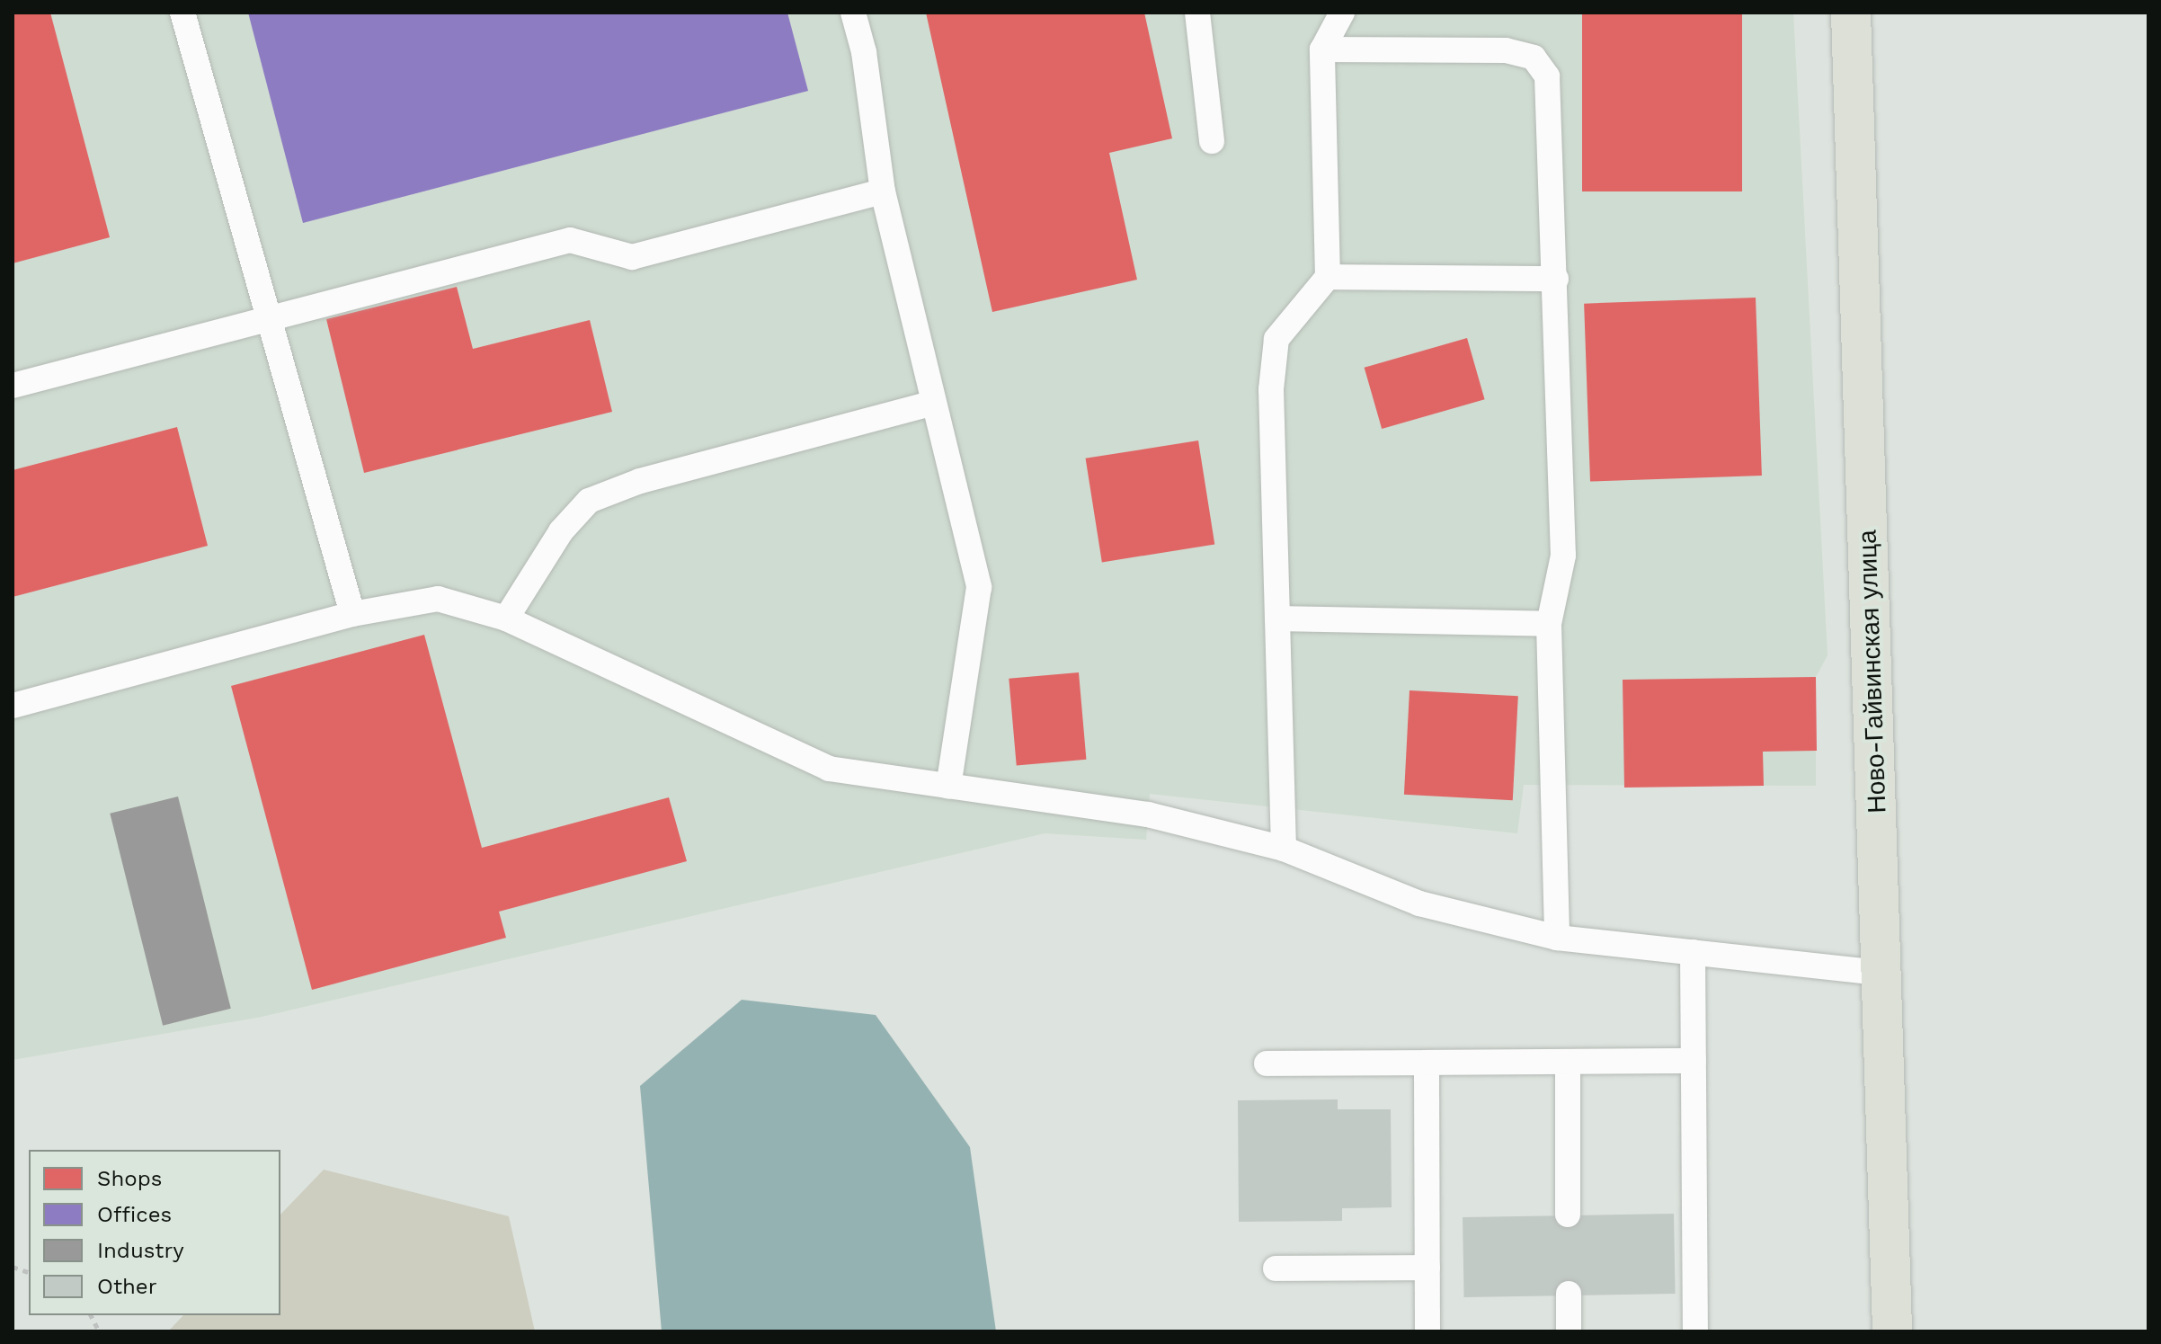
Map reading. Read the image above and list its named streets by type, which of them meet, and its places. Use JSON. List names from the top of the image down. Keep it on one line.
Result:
{"streets":{"main road":["Ново-Гайвинская улица"]},"legend":["Shops","Offices","Industry","Other"]}
